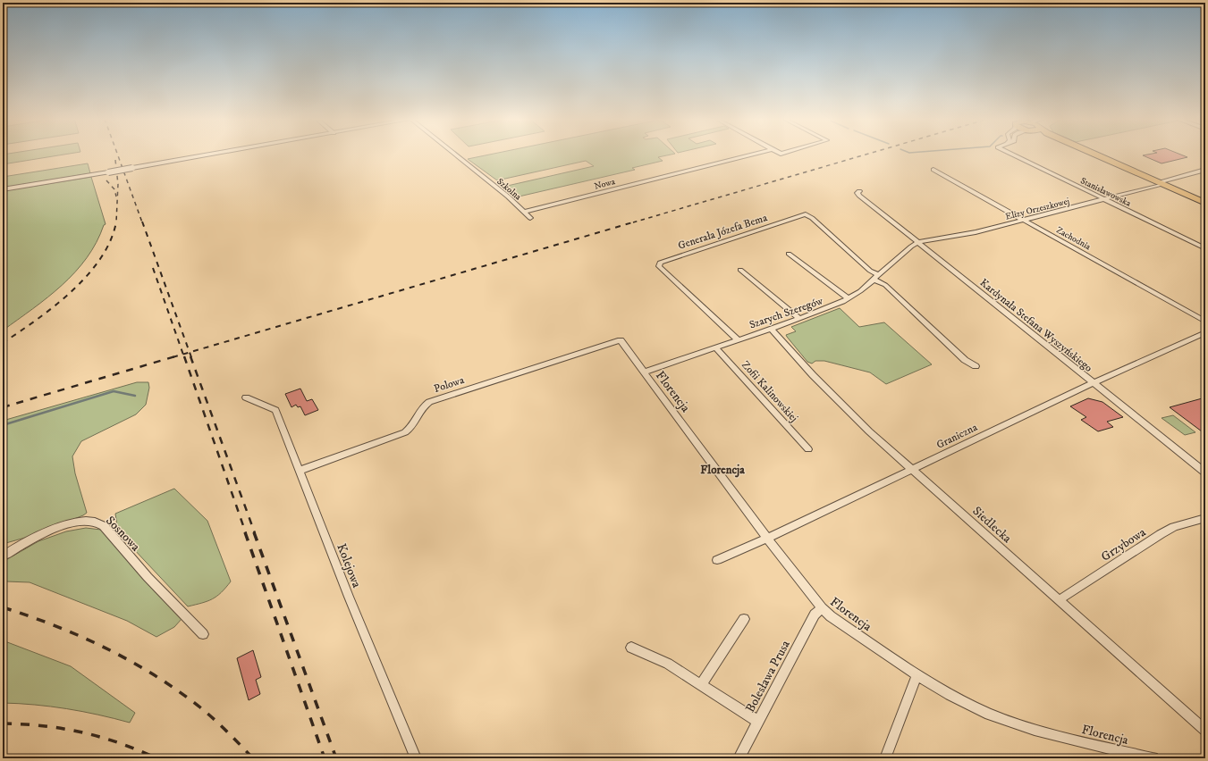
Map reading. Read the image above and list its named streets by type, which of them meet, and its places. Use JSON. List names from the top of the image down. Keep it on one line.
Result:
{"streets":{"street":["Nowa","Szkolna","Stanisławowska","Elizy Orzeszkowej","Generała Józefa Bema","Zachodnia","Szarych Szeregów","Kardynała Stefana Wyszyńskiego","Polowa","Florencja","Zofii Kalinowskiej","Graniczna","Siedlecka","Sosnowa","Grzybowa","Kolejowa","Bolesława Prusa"]},"crossings":[["Nowa","Szkolna"],["Stanisławowska","Elizy Orzeszkowej"],["Elizy Orzeszkowej","Zachodnia"],["Elizy Orzeszkowej","Szarych Szeregów"],["Elizy Orzeszkowej","Kardynała Stefana Wyszyńskiego"],["Generała Józefa Bema","Szarych Szeregów"],["Szarych Szeregów","Kardynała Stefana Wyszyńskiego"],["Szarych Szeregów","Florencja"],["Szarych Szeregów","Zofii Kalinowskiej"],["Szarych Szeregów","Siedlecka"],["Kardynała Stefana Wyszyńskiego","Graniczna"],["Polowa","Florencja"],["Polowa","Kolejowa"],["Florencja","Graniczna"],["Florencja","Bolesława Prusa"],["Graniczna","Siedlecka"],["Siedlecka","Grzybowa"]],"districts":["Florencja"]}
